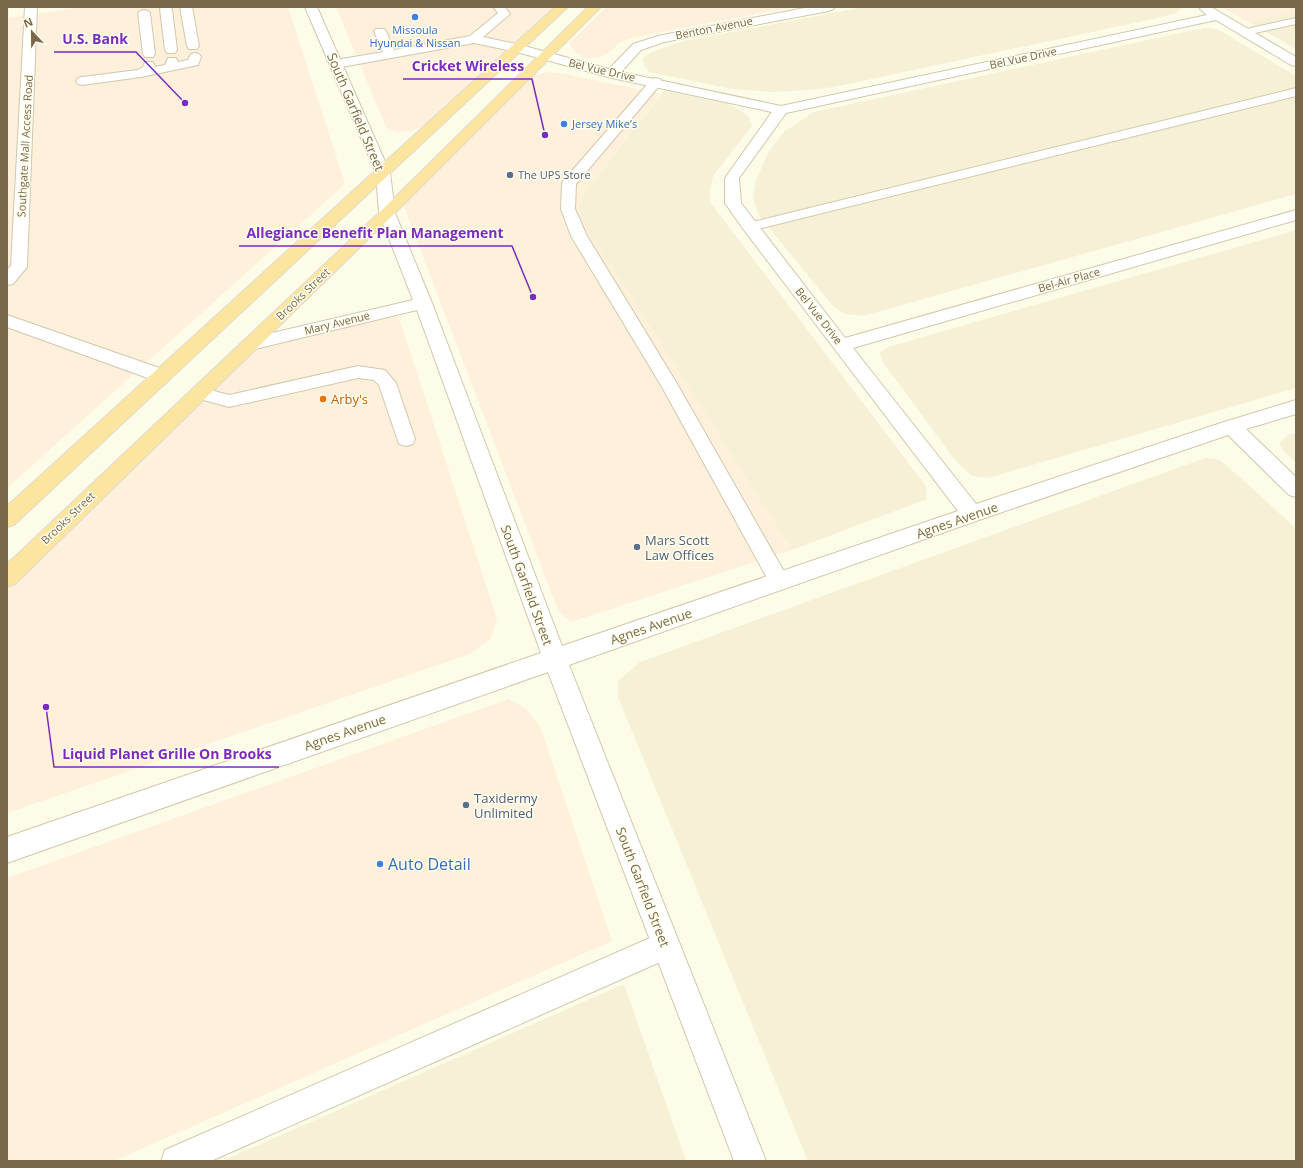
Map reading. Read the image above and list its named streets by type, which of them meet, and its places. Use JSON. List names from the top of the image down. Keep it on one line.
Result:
{"streets":{"highway":["Brooks Street"],"street":["Benton Avenue","Bel Vue Drive","South Garfield Street","Southgate Mall Access Road","Bel-Air Place","Mary Avenue","Agnes Avenue"]},"crossings":[["Benton Avenue","Bel Vue Drive"],["Bel Vue Drive","Bel-Air Place"],["Bel Vue Drive","Brooks Street"],["Bel Vue Drive","Agnes Avenue"],["South Garfield Street","Brooks Street"],["South Garfield Street","Mary Avenue"],["South Garfield Street","Agnes Avenue"],["Brooks Street","Mary Avenue"]],"places":["Missoula Hyundai & Nissan","U.S. Bank","Jersey Mike’s","Cricket Wireless","The UPS Store","Allegiance Benefit Plan Management","Arby's","Mars Scott Law Offices","Liquid Planet Grille On Brooks","Taxidermy Unlimited","Auto Detail"],"north":"top"}
